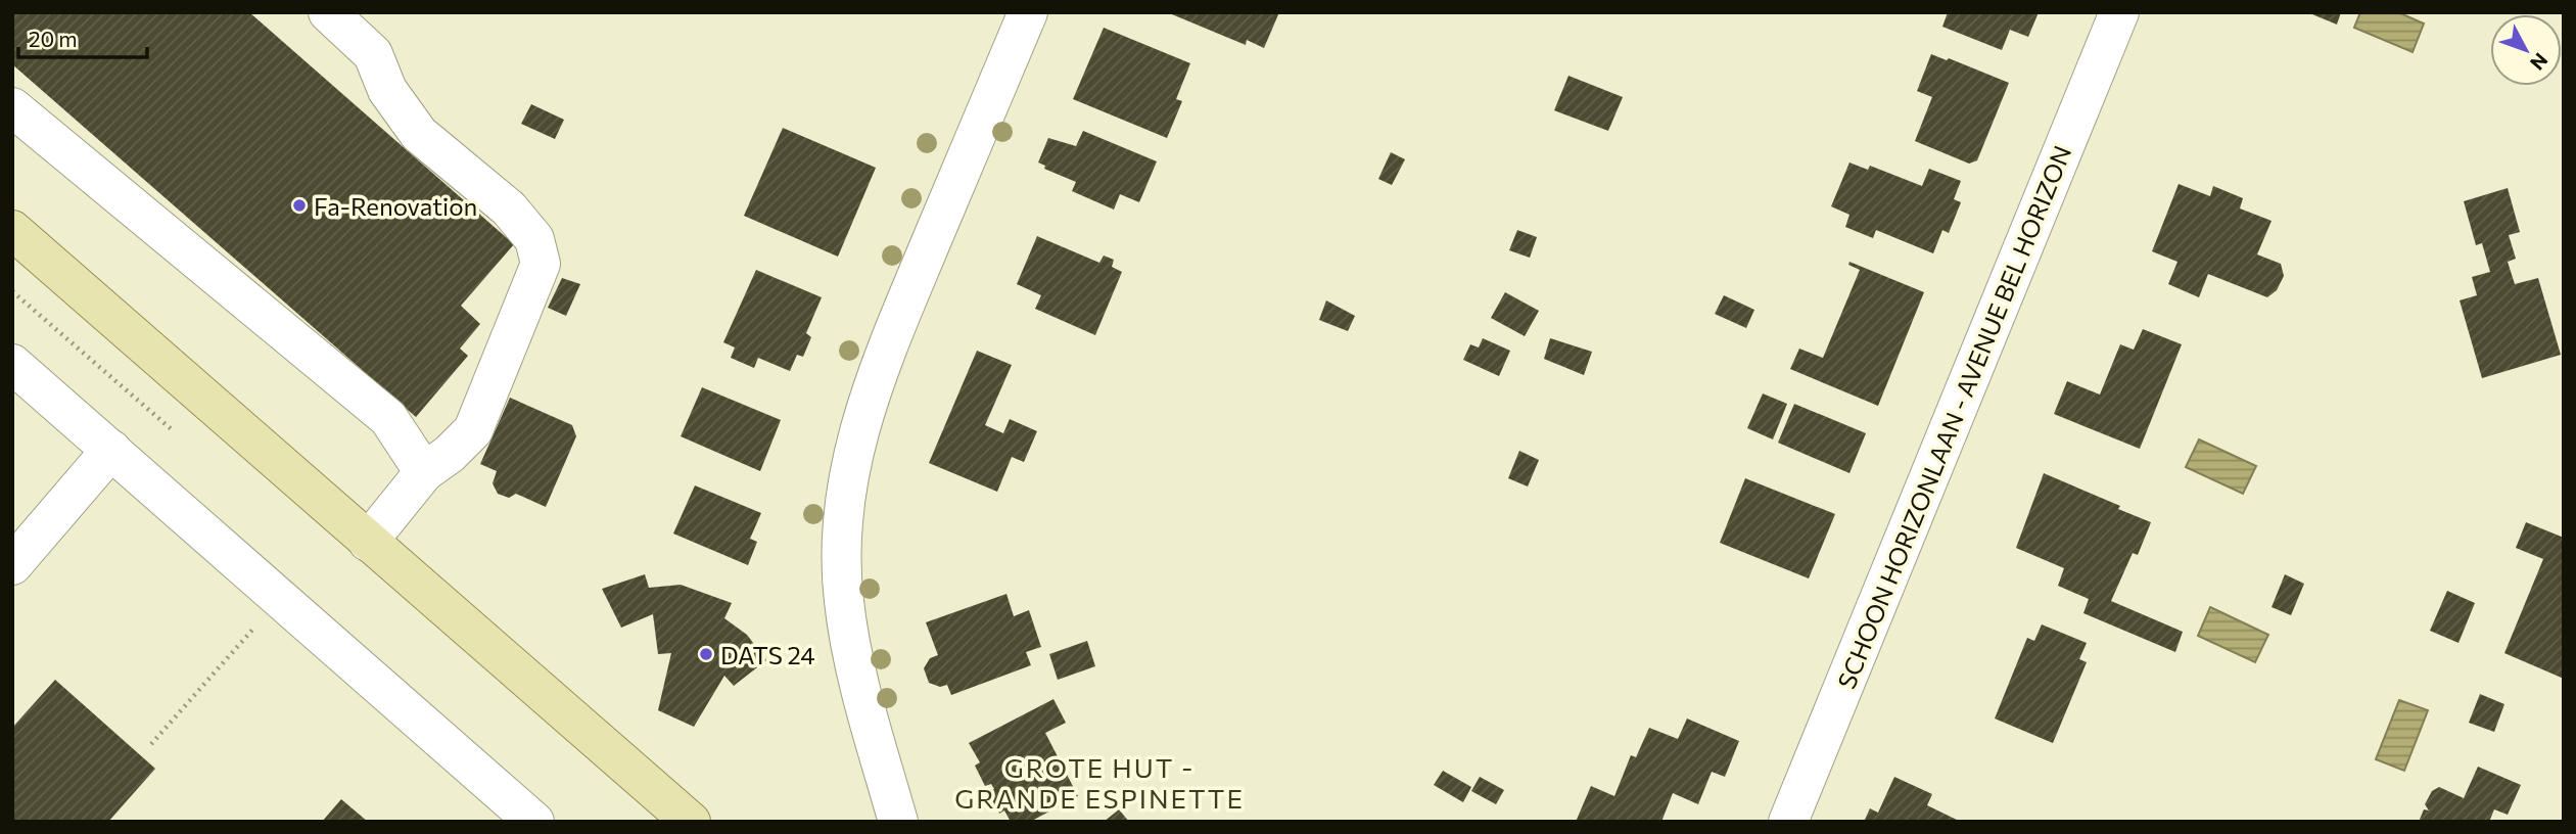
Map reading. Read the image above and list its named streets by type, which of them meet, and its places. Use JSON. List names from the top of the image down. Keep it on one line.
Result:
{"streets":{"street":["SCHOON HORIZONLAAN - AVENUE BEL HORIZON"]},"districts":["GROTE HUT - GRANDE ESPINETTE"],"places":["Fa-Renovation","DATS 24"],"scale_bar":"20 m","north":"bottom right"}
